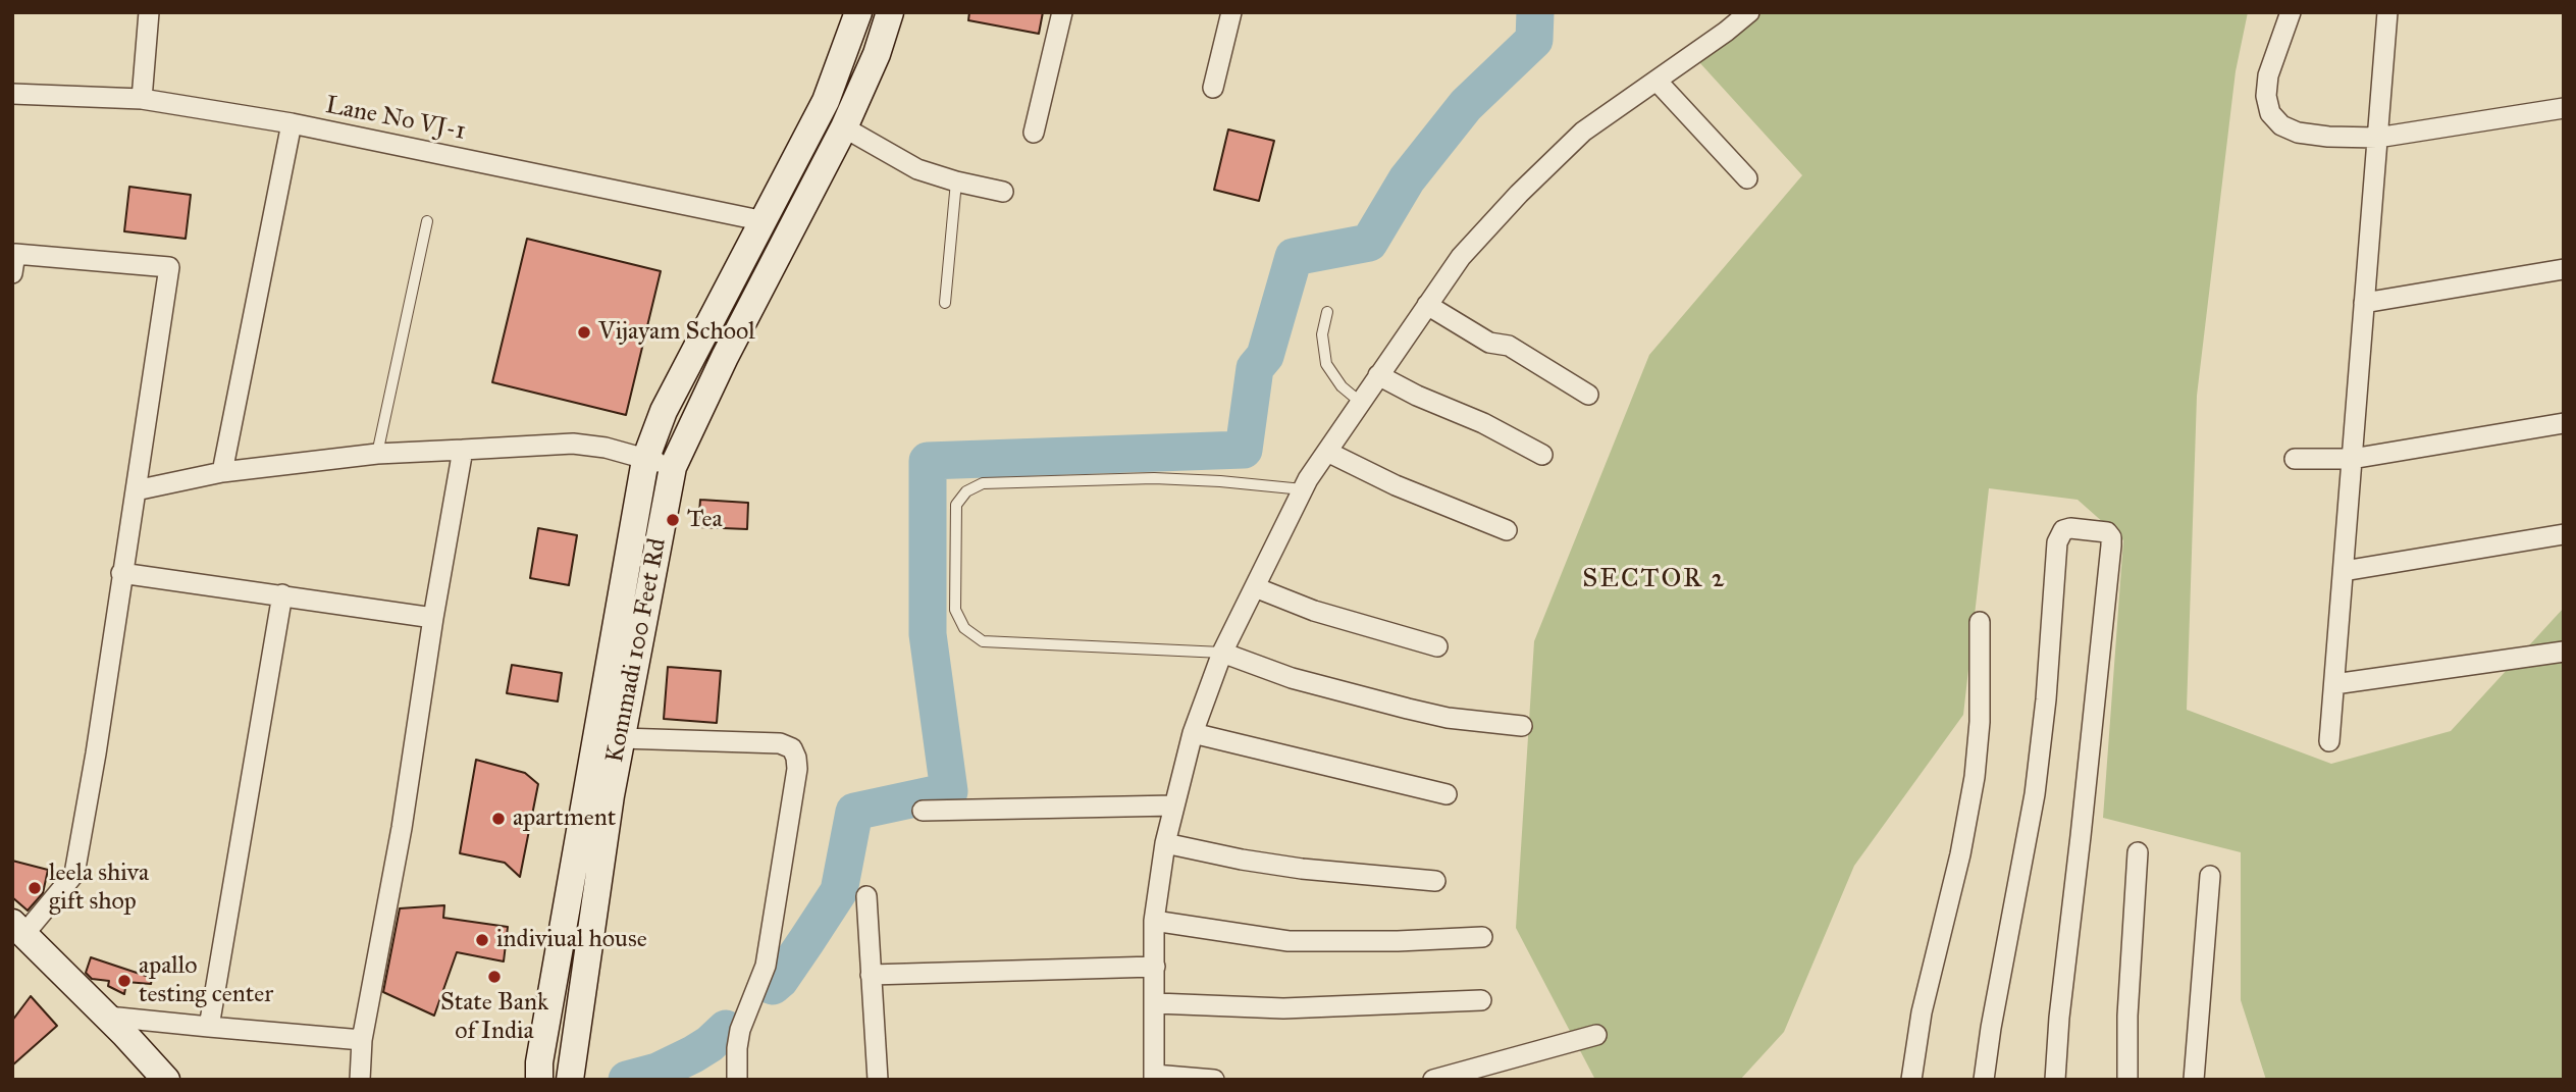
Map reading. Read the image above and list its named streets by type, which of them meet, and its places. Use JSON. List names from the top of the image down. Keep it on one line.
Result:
{"streets":{"main road":["Kommadi 100 Feet Rd"],"street":["Lane No VJ-1"]},"districts":["SECTOR 2"],"places":["Vijayam School","Tea","apartment","leela shiva gift shop","indiviual house","State Bank of India","apallo testing center"]}
